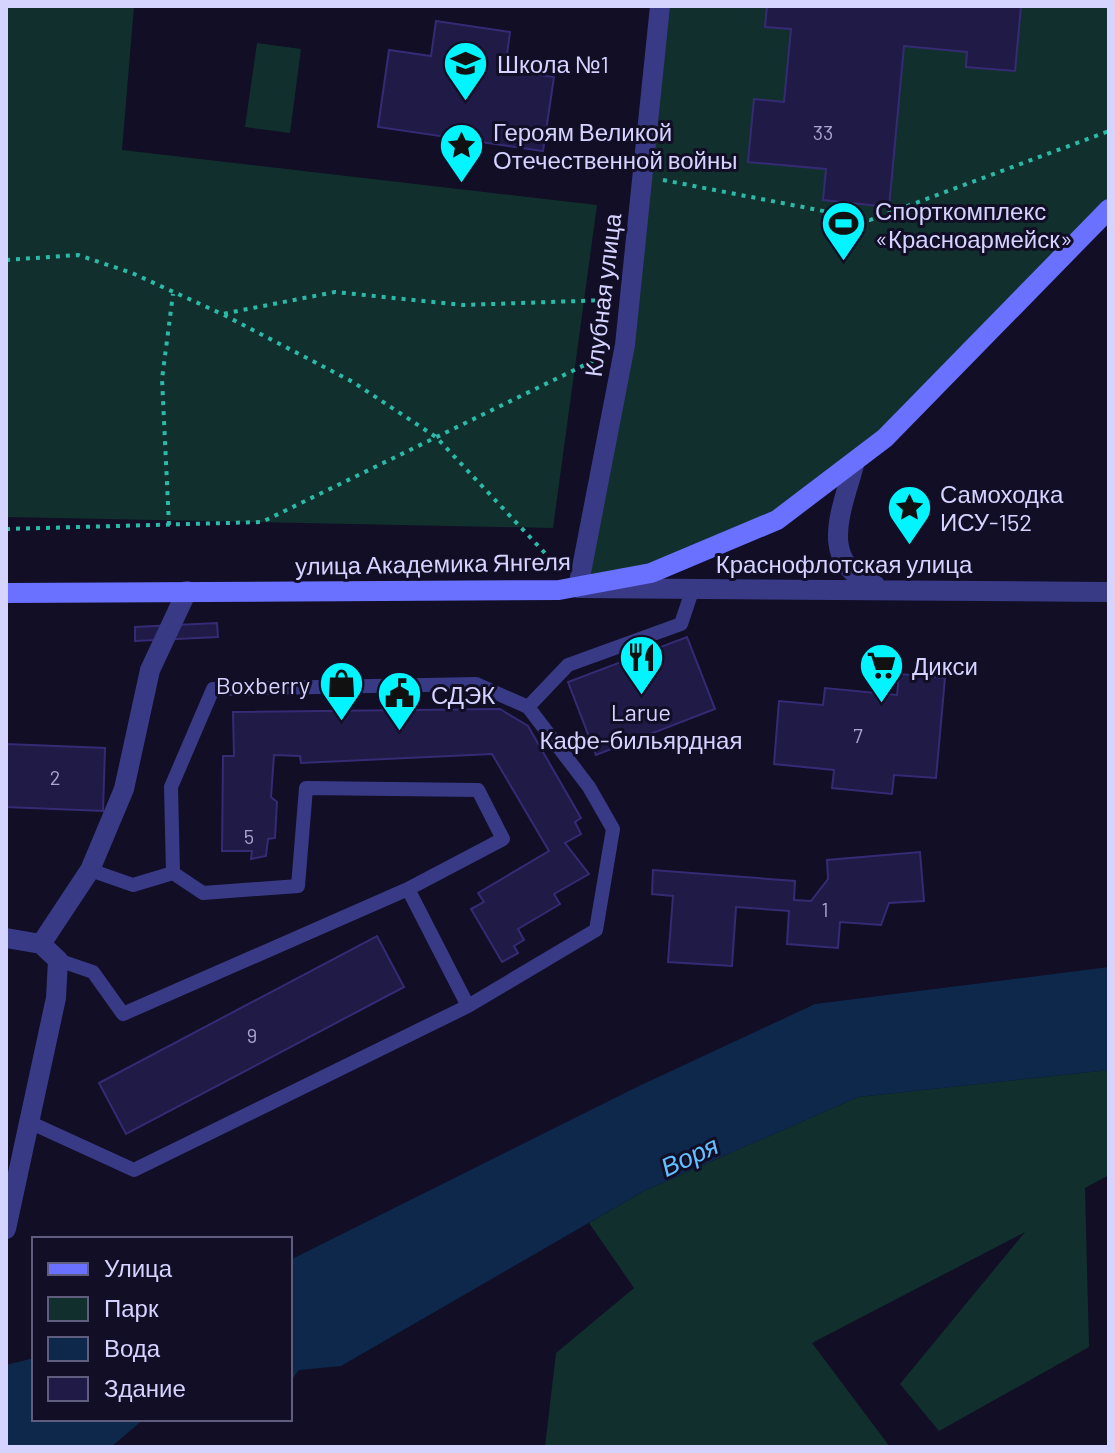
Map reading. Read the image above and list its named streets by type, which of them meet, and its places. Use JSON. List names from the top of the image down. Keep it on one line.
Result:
{"streets":{"main road":["улица Академика Янгеля"],"street":["Клубная улица","Краснофлотская улица"]},"crossings":[["Клубная улица","улица Академика Янгеля"],["Клубная улица","Краснофлотская улица"],["улица Академика Янгеля","Краснофлотская улица"]],"water":["Воря"],"places":{"school or university":["Школа №1"],"place":["Героям Великой Отечественной войны","Самоходка ИСУ-152"],"sports":["Спорткомплекс «Красноармейск»"],"restaurant":["Larue Кафе-бильярдная"],"supermarket":["Дикси"],"shop":["Boxberry"],"public building":["СДЭК"]},"house_numbers":["33","7","2","5","1","9"],"legend":["Улица","Парк","Вода","Здание"]}
